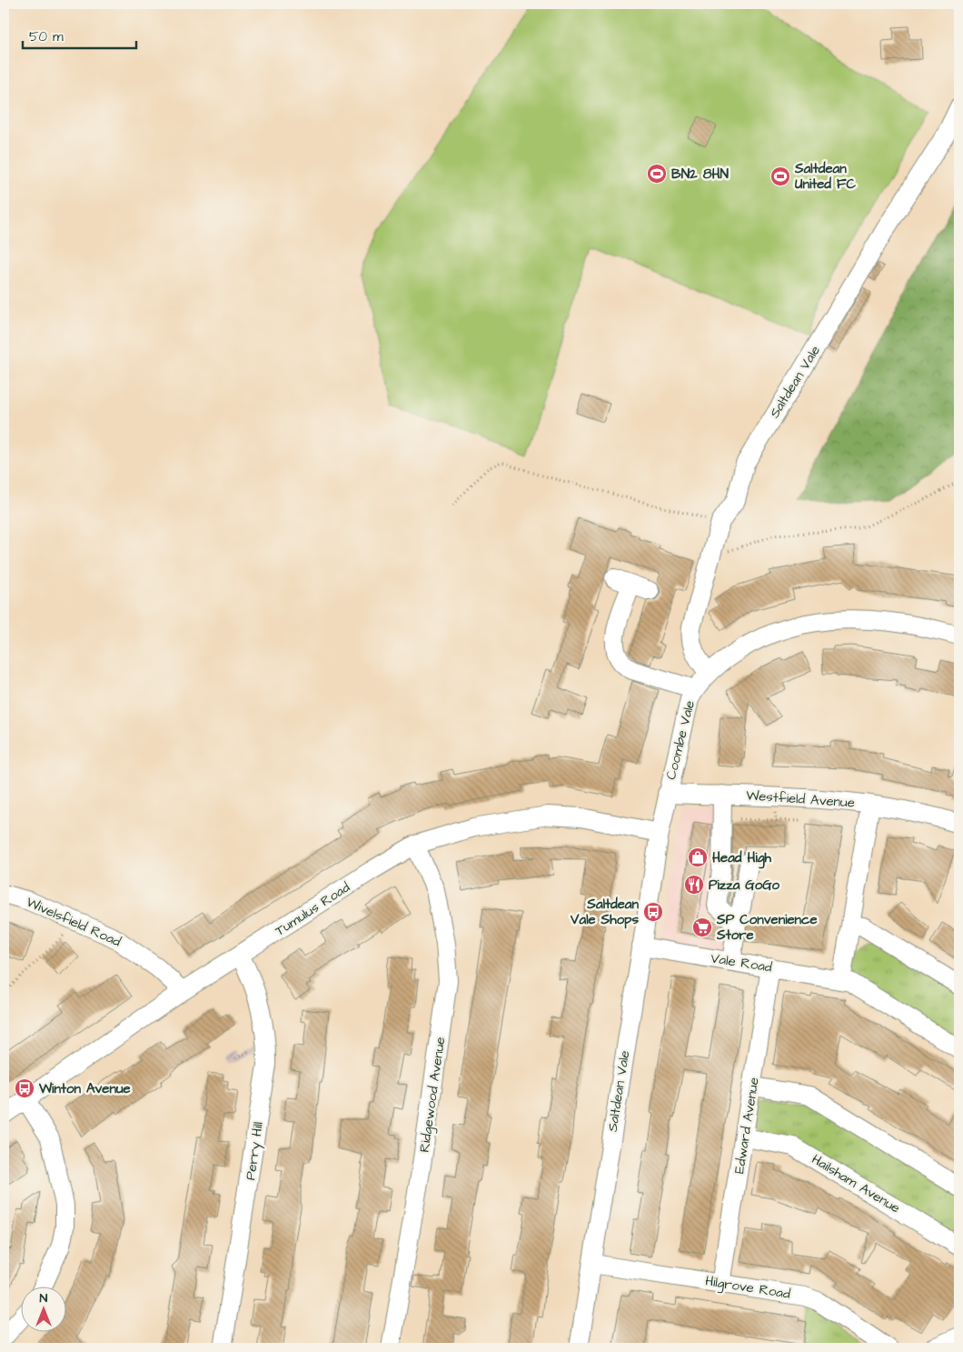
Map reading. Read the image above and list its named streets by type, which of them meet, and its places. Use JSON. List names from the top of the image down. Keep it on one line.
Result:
{"streets":{"street":["Saltdean Vale","Coombe Vale","Westfield Avenue","Tumulus Road","Wivelsfield Road","Vale Road","Ridgewood Avenue","Edward Avenue","Perry Hill","Hailsham Avenue","Hilgrove Road"]},"crossings":[["Saltdean Vale","Coombe Vale"],["Saltdean Vale","Tumulus Road"],["Saltdean Vale","Vale Road"],["Saltdean Vale","Hilgrove Road"],["Coombe Vale","Westfield Avenue"],["Coombe Vale","Tumulus Road"],["Tumulus Road","Wivelsfield Road"],["Tumulus Road","Ridgewood Avenue"],["Tumulus Road","Perry Hill"],["Vale Road","Edward Avenue"],["Edward Avenue","Hailsham Avenue"],["Edward Avenue","Hilgrove Road"]],"places":{"sports":["BN2 8HN","Saltdean United FC"],"shop":["Head High"],"restaurant":["Pizza GoGo"],"bus stop":["Saltdean Vale Shops","Winton Avenue"],"supermarket":["SP Convenience Store"]},"scale_bar":"50 m","north":"top"}
